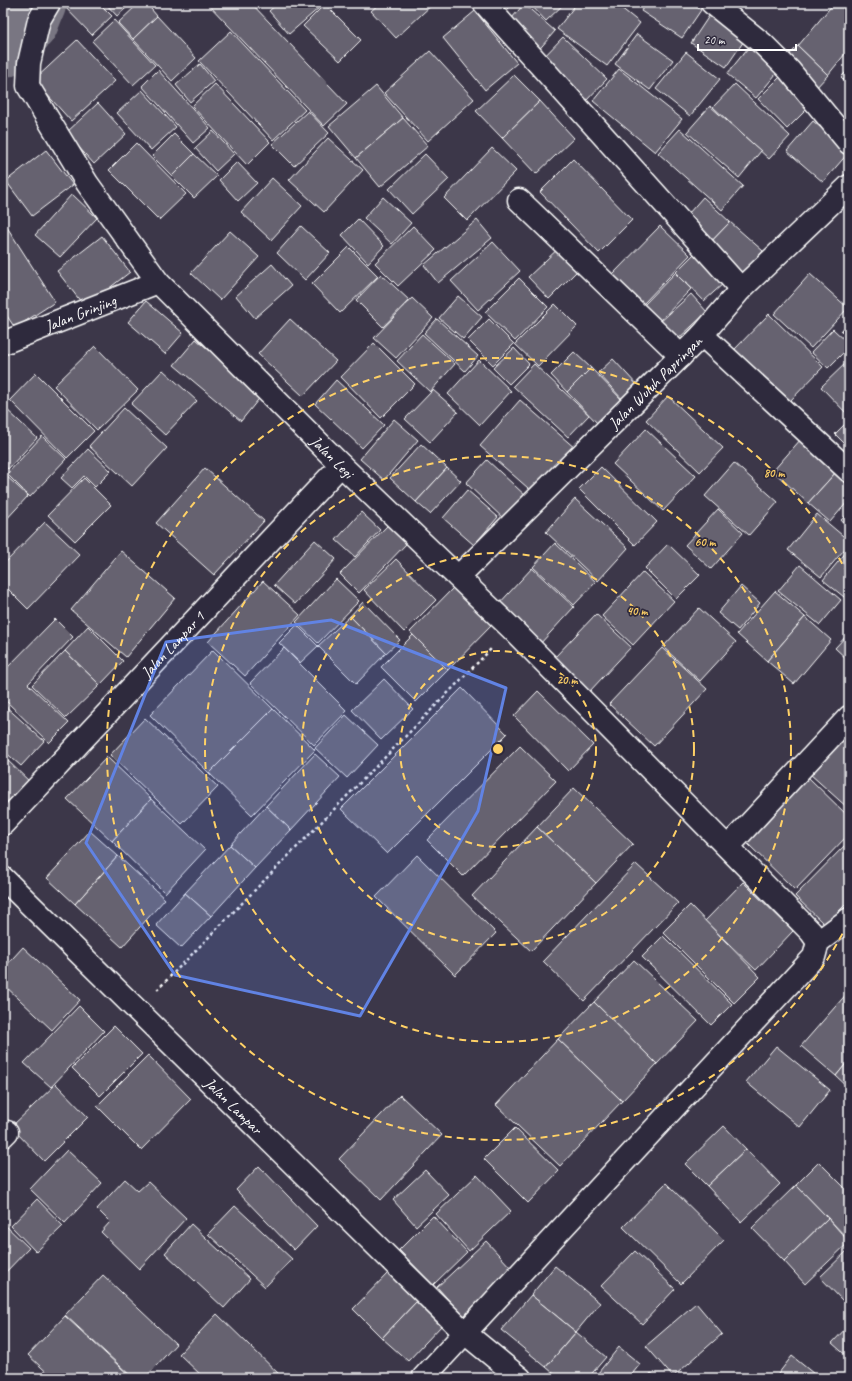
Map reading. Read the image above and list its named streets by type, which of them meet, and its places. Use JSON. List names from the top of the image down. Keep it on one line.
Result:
{"streets":{"street":["Jalan Grinjing","Jalan Wuluh Papringan","Jalan Legi","Jalan Lampar 1","Jalan Lampar"]},"crossings":[["Jalan Grinjing","Jalan Legi"],["Jalan Wuluh Papringan","Jalan Legi"],["Jalan Legi","Jalan Lampar 1"]],"scale_bar":"20 m","rings":["80 m","60 m","40 m","20 m"]}
